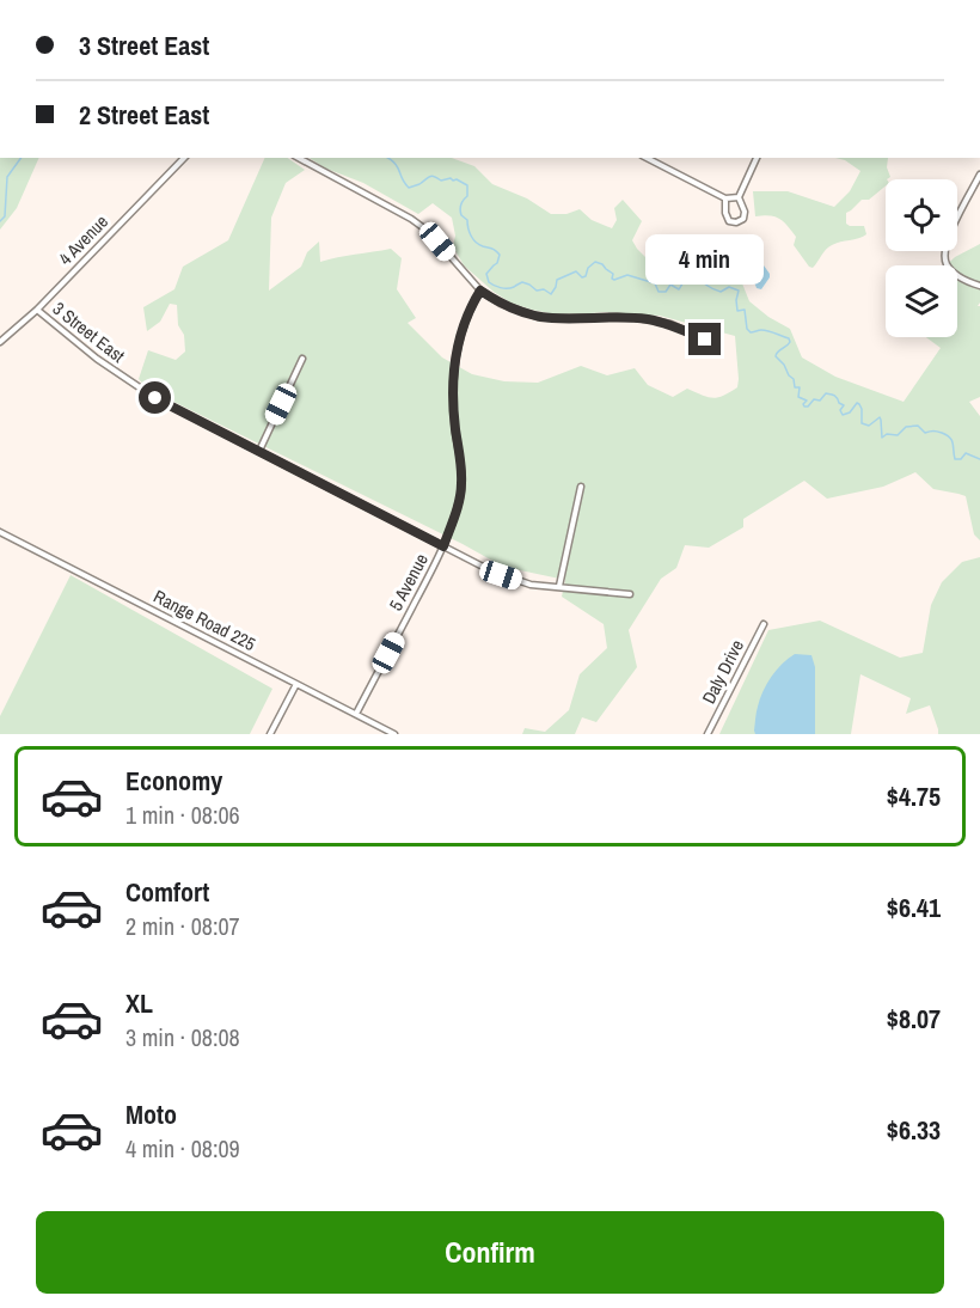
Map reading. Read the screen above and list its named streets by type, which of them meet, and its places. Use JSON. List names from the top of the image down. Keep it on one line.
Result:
{"streets":{"street":["4 Avenue","3 Street East","5 Avenue","Range Road 225","Daly Drive"]},"crossings":[["4 Avenue","3 Street East"],["3 Street East","5 Avenue"],["5 Avenue","Range Road 225"]],"page":{"banner":["3 Street East","2 Street East"],"bubble":"4 min","list":[{"name":"Economy","note":"1 min · 08:06","value":"$4.75"},{"name":"Comfort","note":"2 min · 08:07","value":"$6.41"},{"name":"XL","note":"3 min · 08:08","value":"$8.07"},{"name":"Moto","note":"4 min · 08:09","value":"$6.33"}],"buttons":"Confirm"}}
